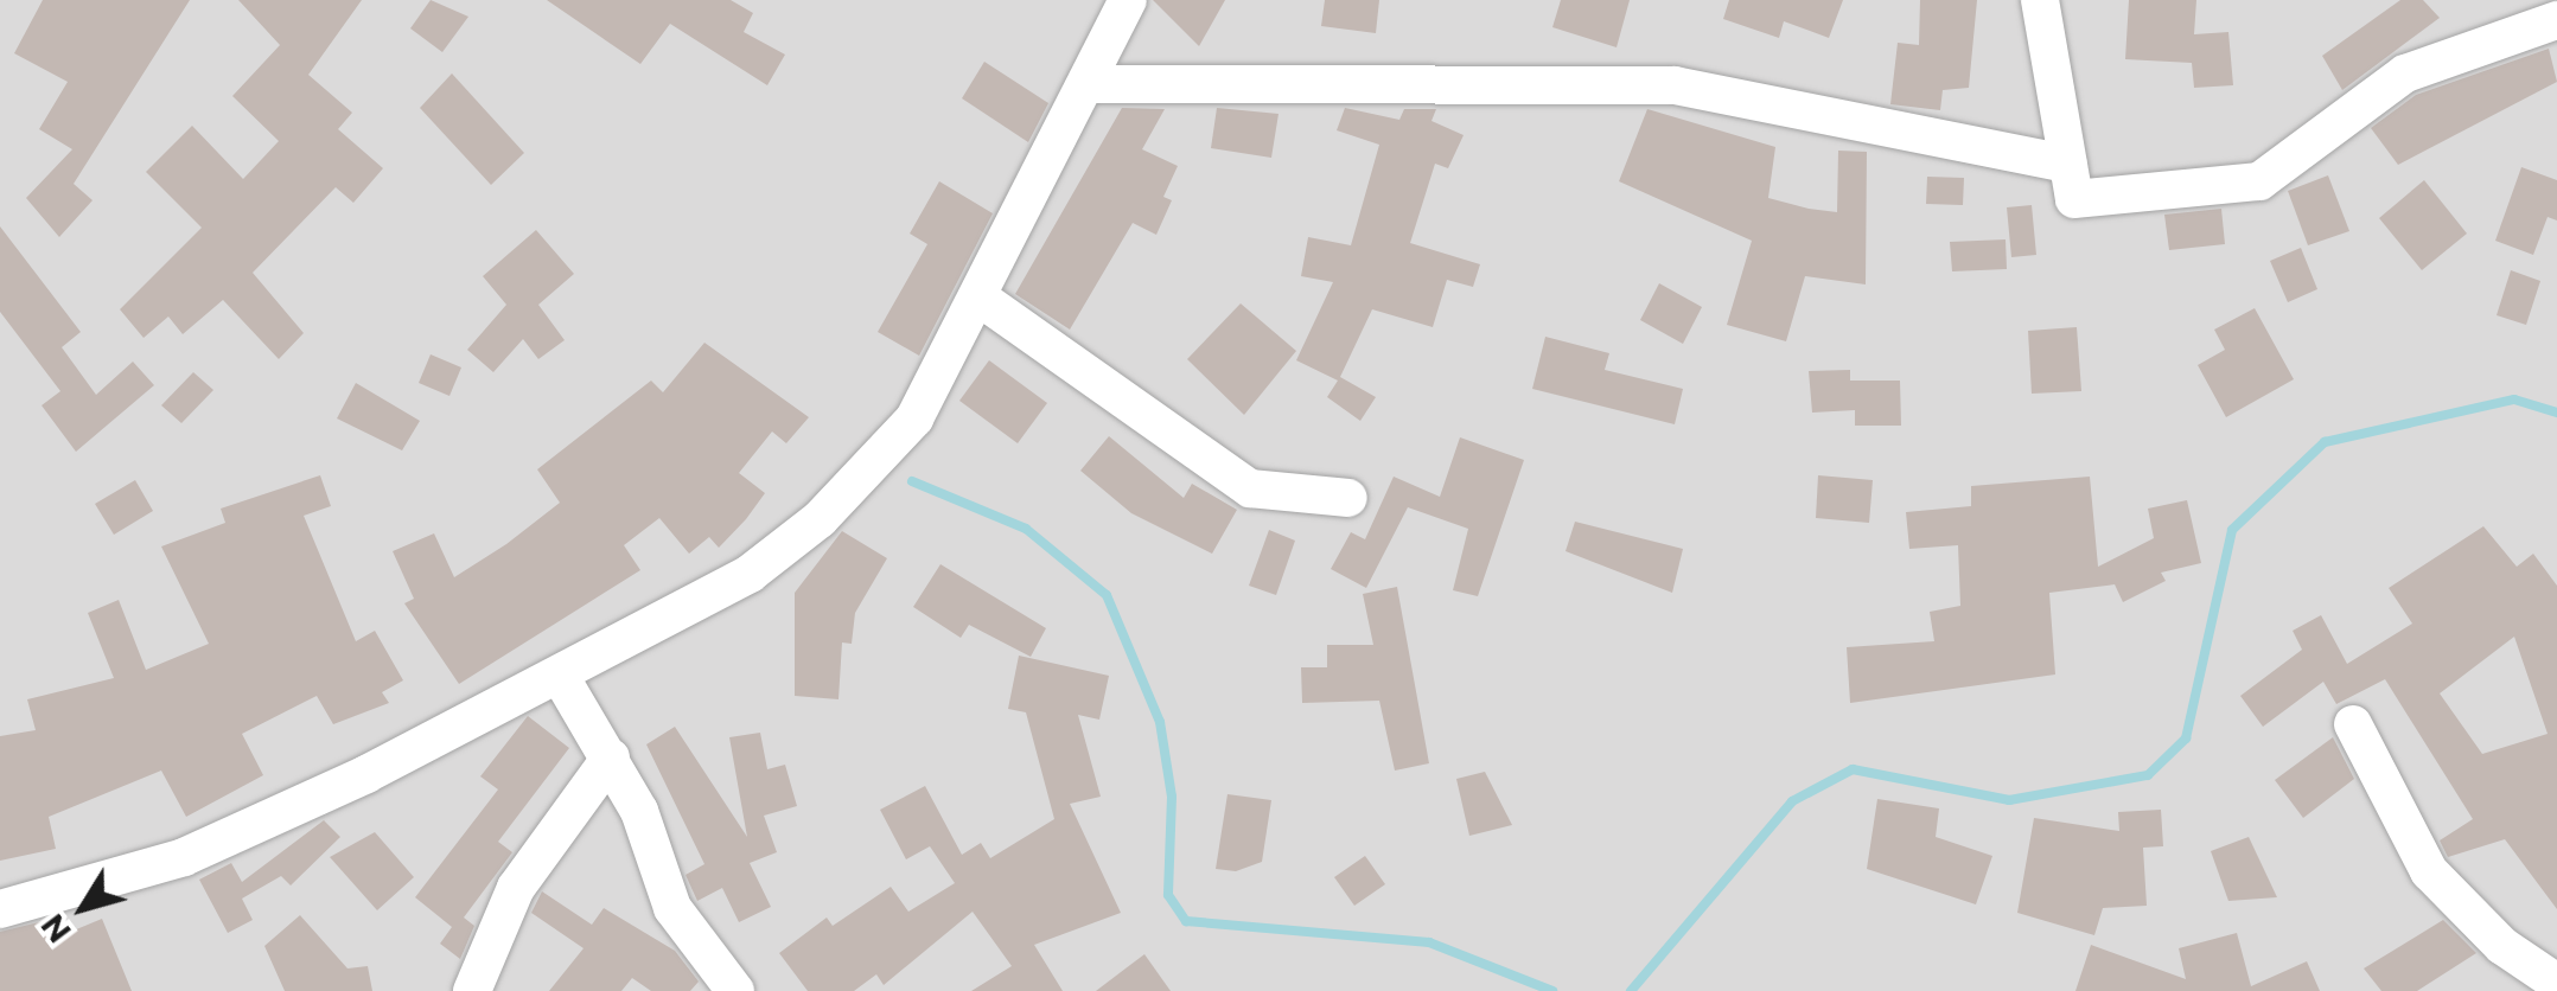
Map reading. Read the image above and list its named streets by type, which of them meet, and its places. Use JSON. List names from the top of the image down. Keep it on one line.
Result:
{"north":"bottom left"}
